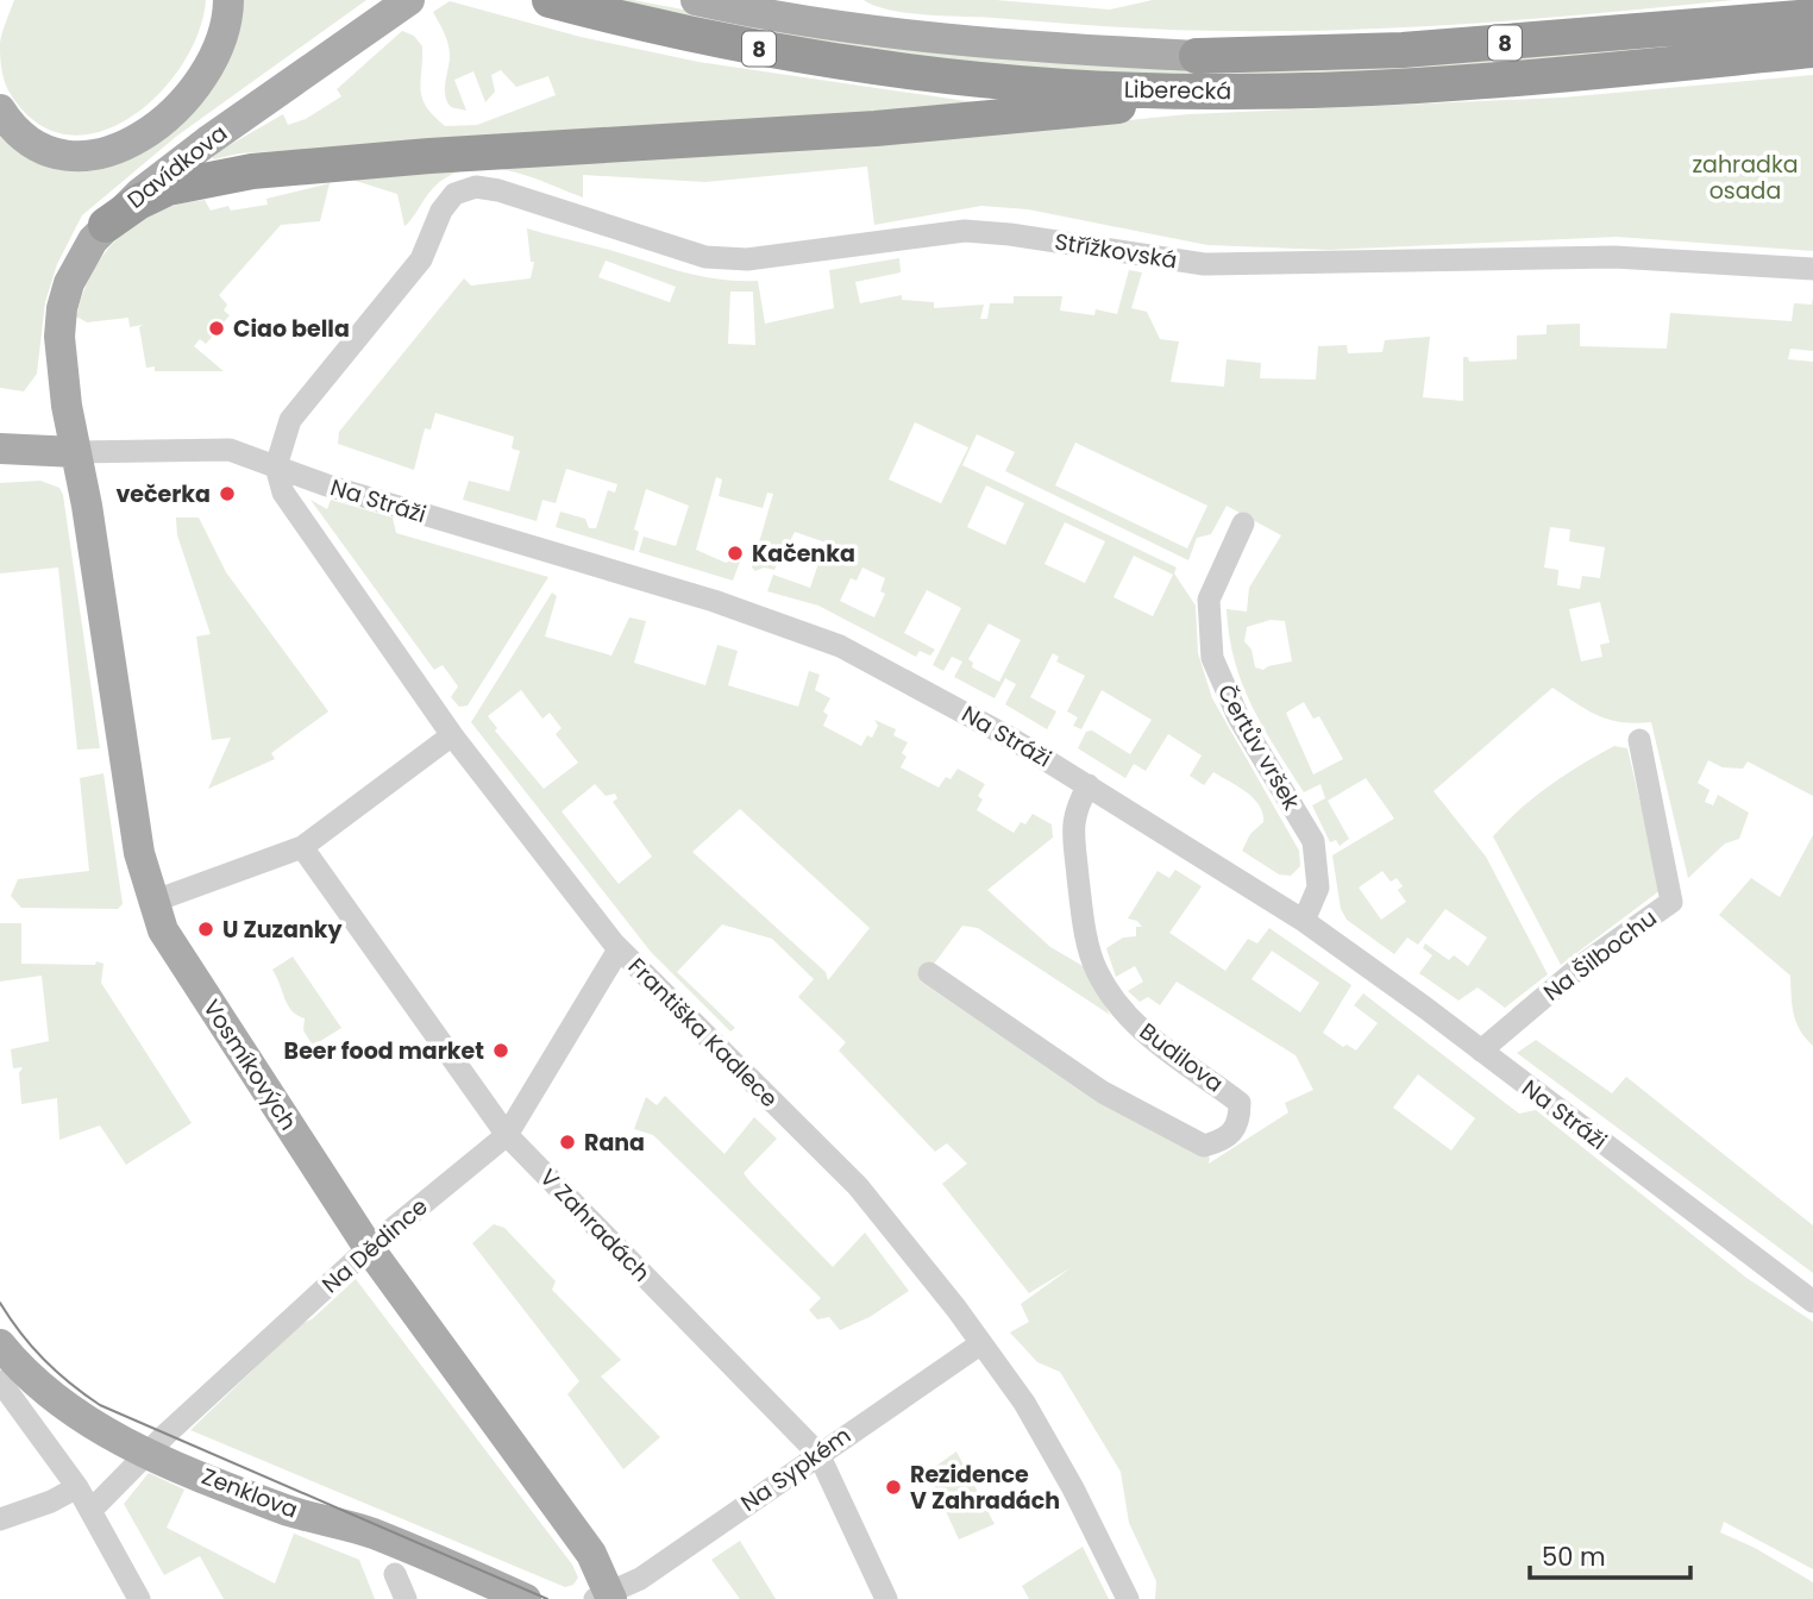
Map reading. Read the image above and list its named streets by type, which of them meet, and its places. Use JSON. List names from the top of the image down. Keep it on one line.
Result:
{"streets":{"highway":["8","Liberecká"],"main road":["Davídkova","Vosmíkových","Zenklova"],"street":["Střížkovská","Na Stráži","Čertův vršek","Na Šilbochu","Františka Kadlece","Budilova","V Zahradách","Na Dědince","Na Sypkém"]},"crossings":[["Davídkova","Na Stráži"],["Davídkova","Vosmíkových"],["Střížkovská","Na Stráži"],["Střížkovská","Františka Kadlece"],["Na Stráži","Čertův vršek"],["Na Stráži","Na Šilbochu"],["Na Stráži","Františka Kadlece"],["Na Stráži","Budilova"],["Na Stráži","Vosmíkových"],["Františka Kadlece","Na Dědince"],["Františka Kadlece","Na Sypkém"],["Vosmíkových","Na Dědince"],["Vosmíkových","Na Sypkém"],["V Zahradách","Na Dědince"],["V Zahradách","Na Sypkém"],["Na Dědince","Zenklova"]],"parks":["zahradka osada"],"places":["Ciao bella","večerka","Kačenka","U Zuzanky","Beer food market","Rana","Rezidence V Zahradách"],"scale_bar":"50 m"}
